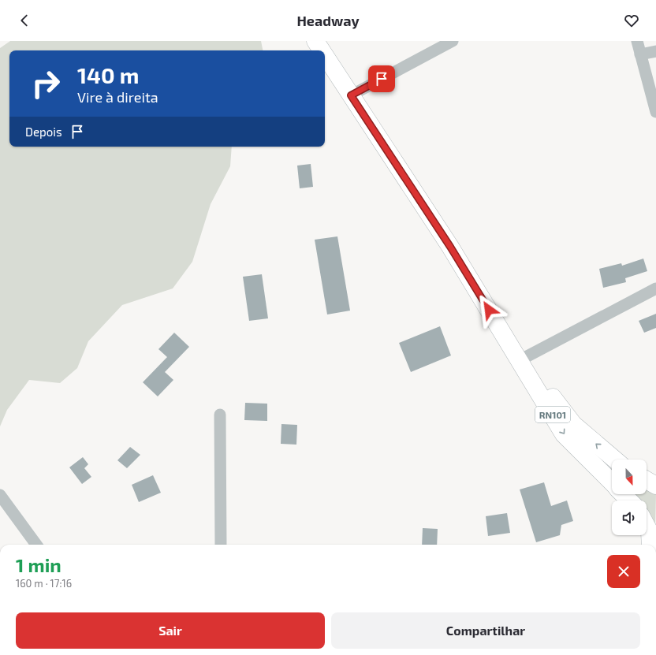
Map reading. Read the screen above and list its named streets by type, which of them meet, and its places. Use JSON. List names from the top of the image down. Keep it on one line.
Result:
{"streets":{"main road":["RN101"]},"north":"bottom","page":{"header":"Headway","turn":["140 m","Vire à direita"],"then":"Depois","heading":["1 min","160 m · 17:16"],"buttons":["Sair","Compartilhar"]}}
